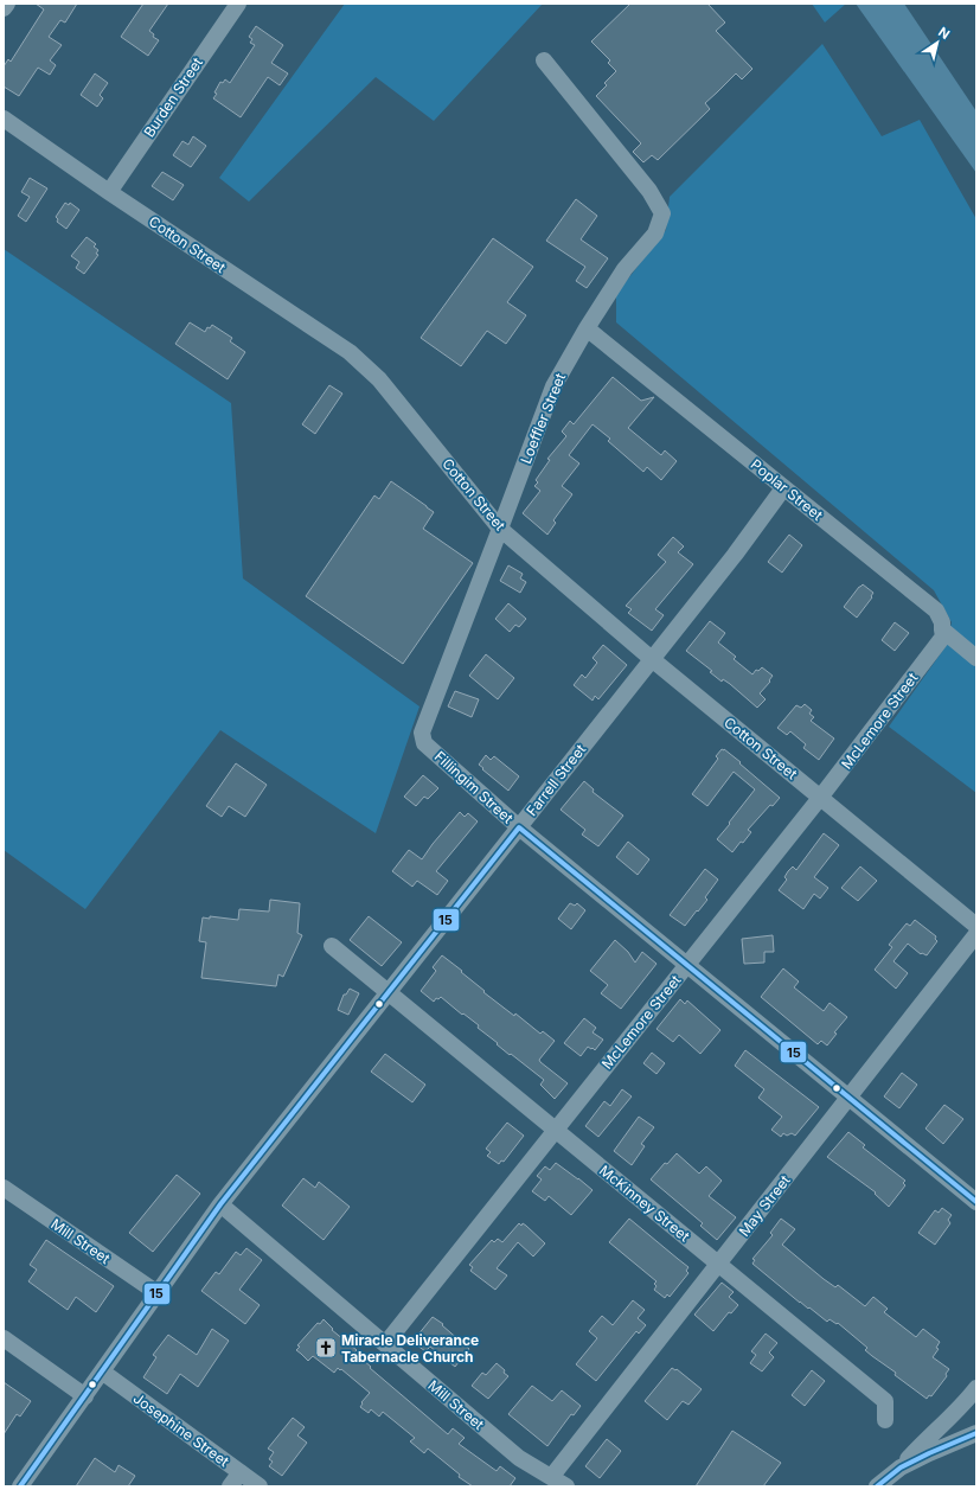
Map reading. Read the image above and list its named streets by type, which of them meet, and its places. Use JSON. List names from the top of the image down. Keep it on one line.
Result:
{"streets":{"street":["Burden Street","Cotton Street","Loeffler Street","Poplar Street","McLemore Street","Farrell Street","Fillingim Street","McKinney Street","May Street","Mill Street","Josephine Street"]},"crossings":[["Burden Street","Cotton Street"],["Cotton Street","Loeffler Street"],["Cotton Street","McLemore Street"],["Cotton Street","Farrell Street"],["Loeffler Street","Poplar Street"],["Loeffler Street","Fillingim Street"],["Poplar Street","McLemore Street"],["Poplar Street","Farrell Street"],["McLemore Street","Fillingim Street"],["McLemore Street","McKinney Street"],["McLemore Street","Mill Street"],["Farrell Street","Fillingim Street"],["Farrell Street","McKinney Street"],["Farrell Street","Mill Street"],["Farrell Street","Josephine Street"],["Fillingim Street","May Street"],["McKinney Street","May Street"],["May Street","Mill Street"]],"places":{"church":["Miracle Deliverance Tabernacle Church"]},"lines":["transit line 15"],"north":"top right"}
